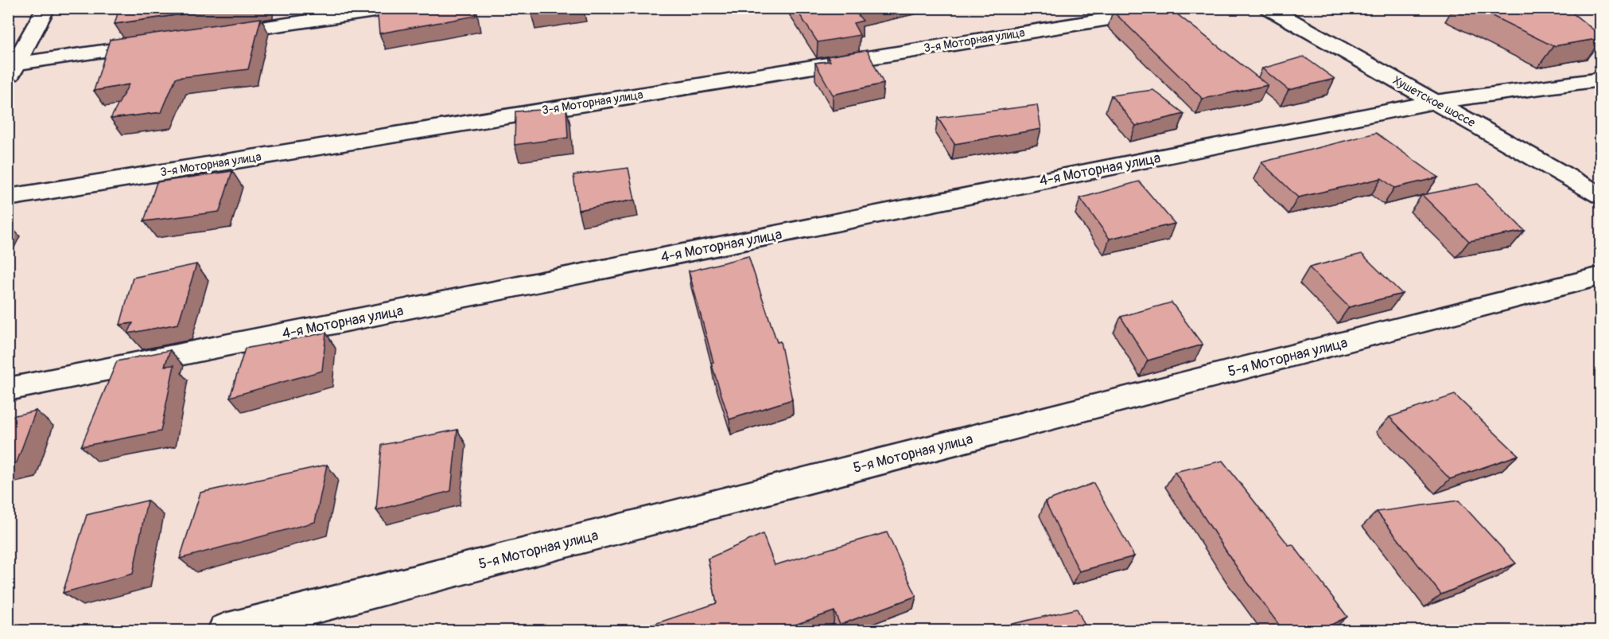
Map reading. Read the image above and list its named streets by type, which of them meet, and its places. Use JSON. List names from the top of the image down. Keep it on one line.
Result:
{"streets":{"street":["3-я Моторная улица","Хушетское шоссе","4-я Моторная улица","5-я Моторная улица"]},"crossings":[["Хушетское шоссе","4-я Моторная улица"]]}
